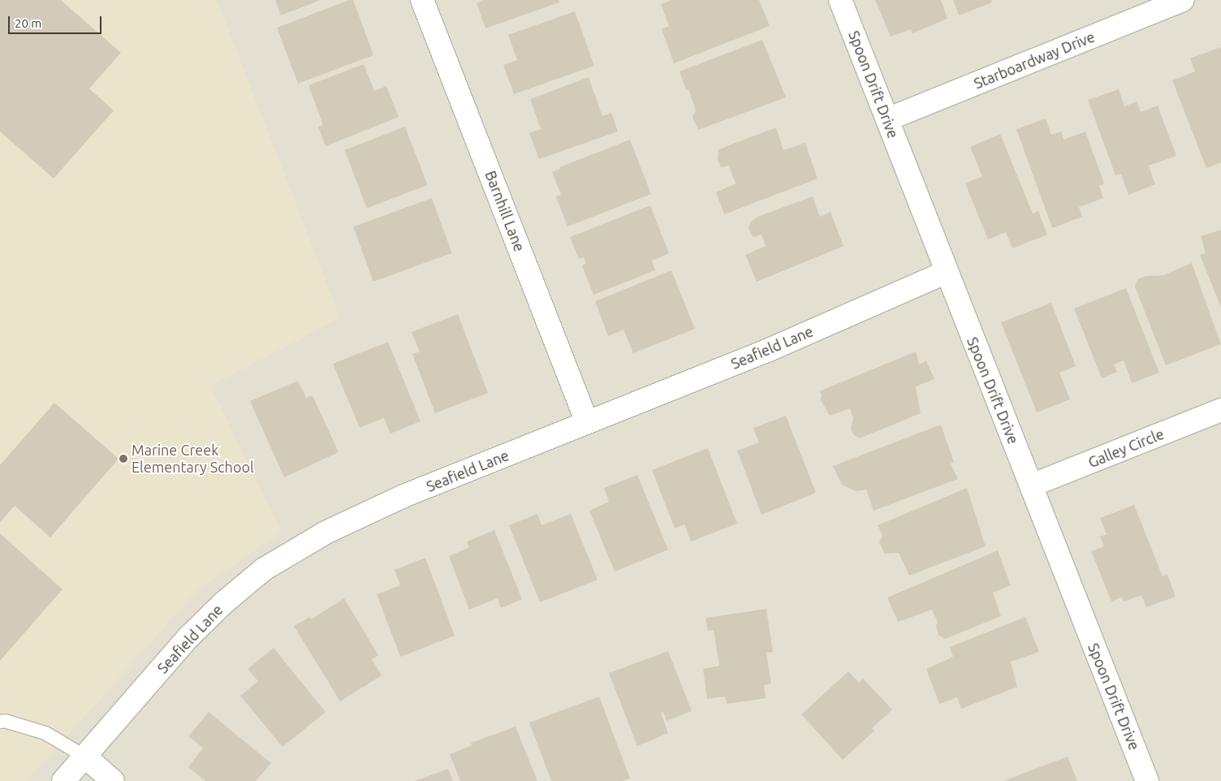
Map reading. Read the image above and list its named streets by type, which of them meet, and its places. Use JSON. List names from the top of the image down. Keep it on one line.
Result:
{"streets":{"street":["Starboardway Drive","Spoon Drift Drive","Barnhill Lane","Seafield Lane","Galley Circle"]},"crossings":[["Starboardway Drive","Spoon Drift Drive"],["Spoon Drift Drive","Seafield Lane"],["Spoon Drift Drive","Galley Circle"],["Barnhill Lane","Seafield Lane"]],"places":["Marine Creek Elementary School"],"scale_bar":"20 m"}
